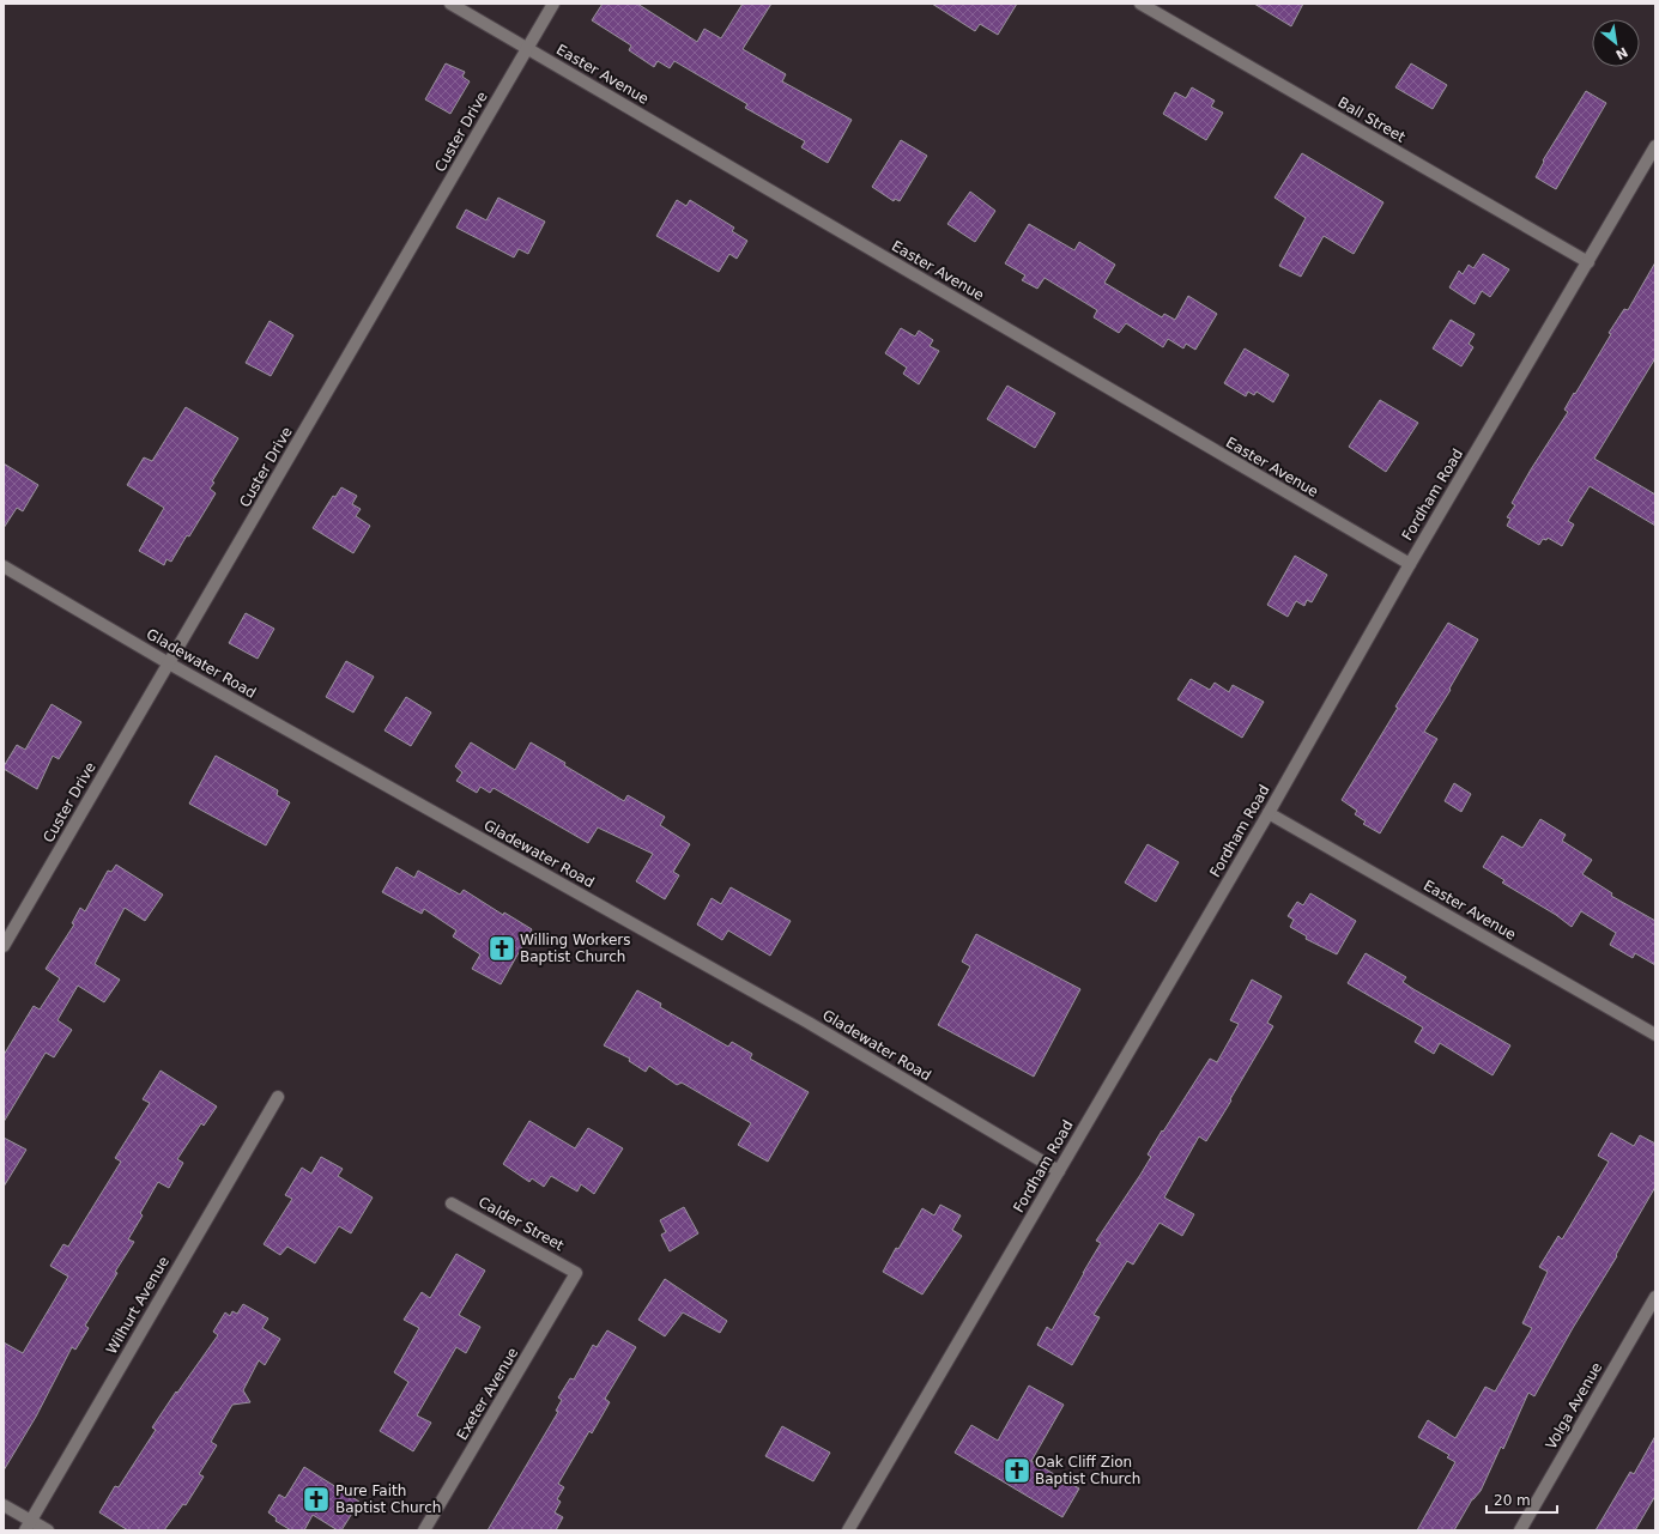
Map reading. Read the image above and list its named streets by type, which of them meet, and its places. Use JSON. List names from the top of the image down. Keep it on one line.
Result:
{"streets":{"street":["Easter Avenue","Ball Street","Custer Drive","Fordham Road","Gladewater Road","Calder Street","Wilhurt Avenue","Exeter Avenue","Volga Avenue"]},"crossings":[["Easter Avenue","Custer Drive"],["Easter Avenue","Fordham Road"],["Ball Street","Fordham Road"],["Custer Drive","Gladewater Road"],["Fordham Road","Gladewater Road"],["Calder Street","Exeter Avenue"]],"places":{"church":["Willing Workers Baptist Church","Oak Cliff Zion Baptist Church","Pure Faith Baptist Church"]},"scale_bar":"20 m","north":"bottom right"}
